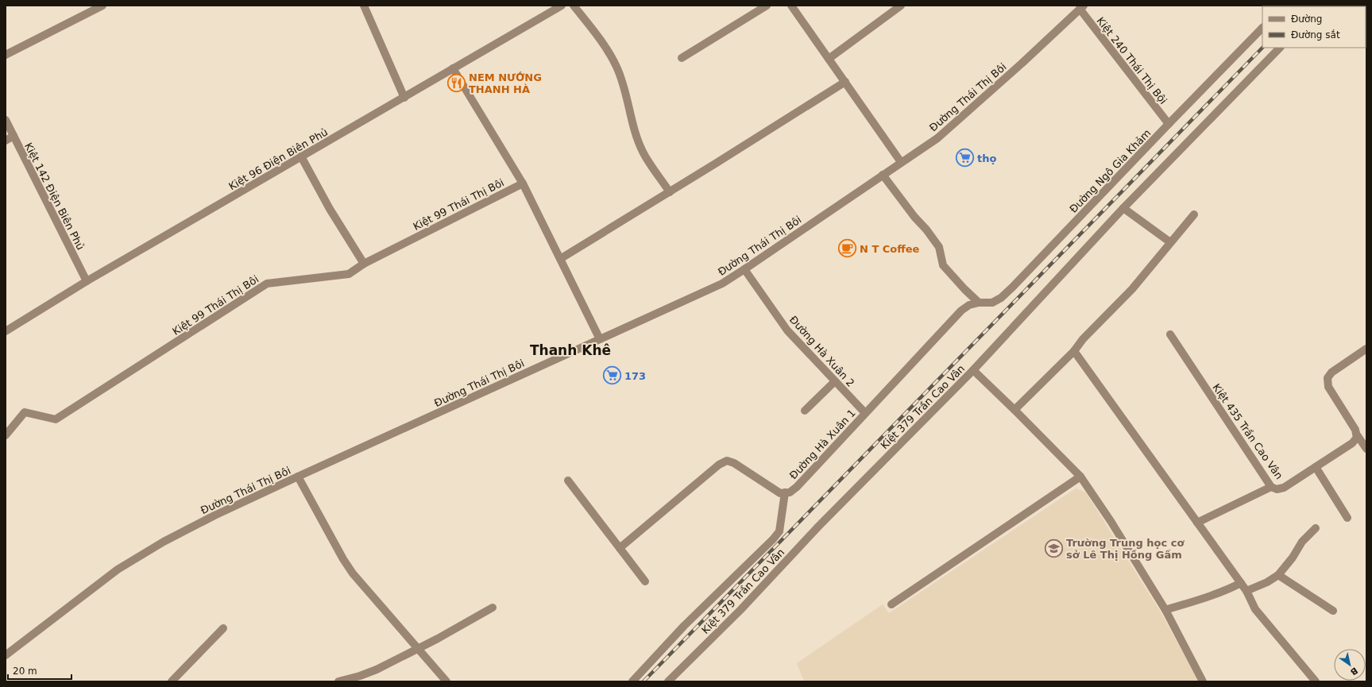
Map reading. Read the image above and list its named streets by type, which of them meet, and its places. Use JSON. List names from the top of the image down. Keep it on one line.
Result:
{"streets":{"street":["Kiệt 240 Thái Thị Bội","Đường Thái Thị Bôi","Kiệt 96 Điện Biên Phủ","Đường Ngô Gia Khảm","Kiệt 142 Điện Biên Phủ","Kiệt 99 Thái Thị Bôi","Đường Hà Xuân 2","Kiệt 379 Trần Cao Vân","Kiệt 435 Trần Cao Vân","Đường Hà Xuân 1"]},"crossings":[["Kiệt 240 Thái Thị Bội","Đường Thái Thị Bôi"],["Kiệt 240 Thái Thị Bội","Đường Ngô Gia Khảm"],["Đường Thái Thị Bôi","Đường Hà Xuân 2"],["Kiệt 96 Điện Biên Phủ","Kiệt 142 Điện Biên Phủ"],["Đường Ngô Gia Khảm","Đường Hà Xuân 1"],["Đường Hà Xuân 2","Đường Hà Xuân 1"]],"districts":["Thanh Khê"],"places":{"restaurant":["NEM NƯỚNG THANH HÀ"],"supermarket":["thọ","173"],"cafe":["N T Coffee"],"school or university":["Trường Trung học cơ sở Lê Thị Hồng Gấm"]},"legend":["Đường","Đường sắt"],"scale_bar":"20 m","north":"bottom right"}
